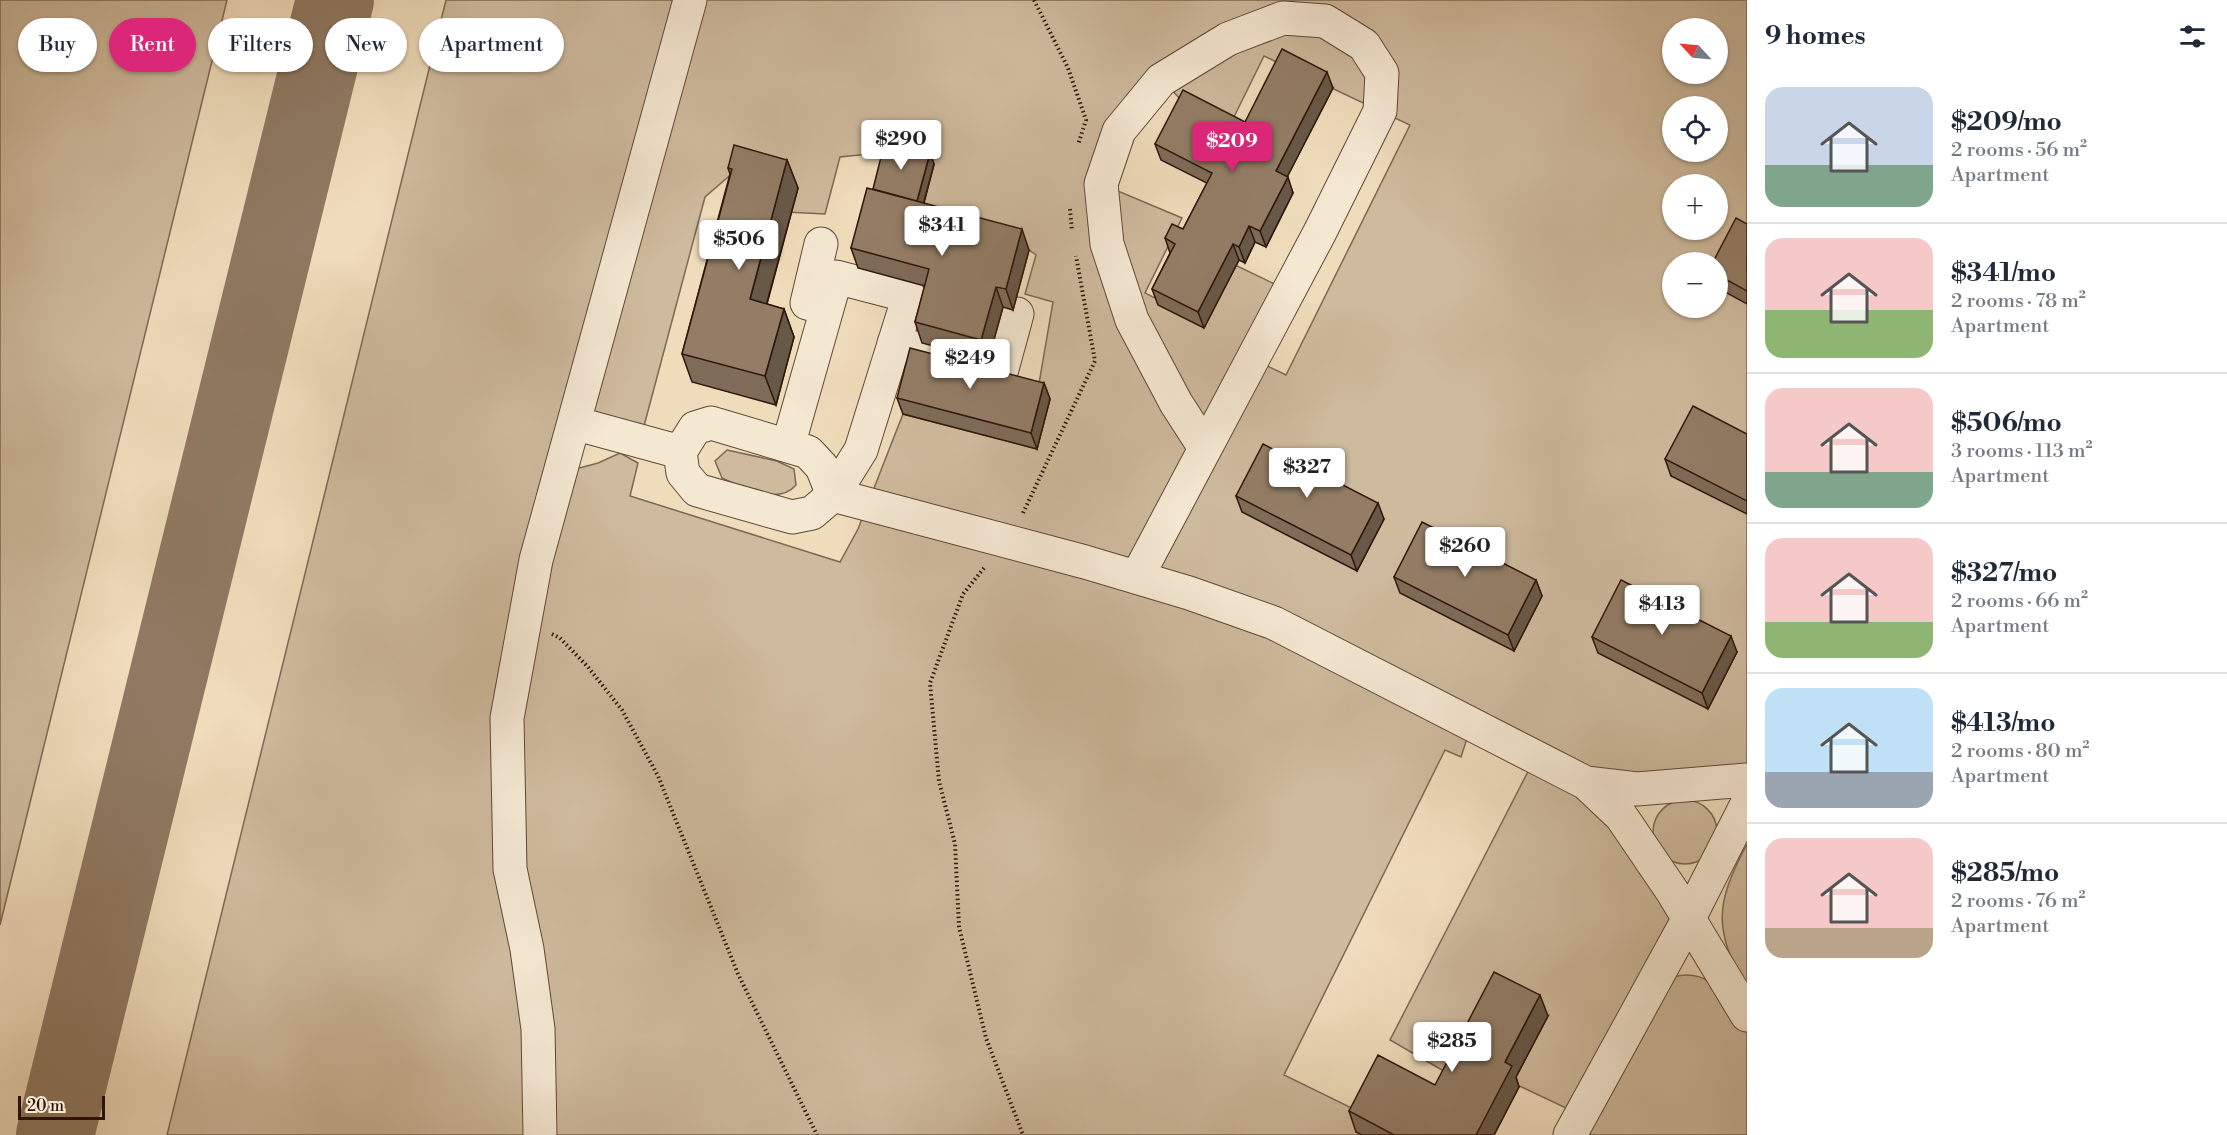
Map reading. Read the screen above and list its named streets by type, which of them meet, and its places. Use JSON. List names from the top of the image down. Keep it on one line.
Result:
{"scale_bar":"20 m","north":"top left","page":{"heading":"9 homes","map_buttons":["+","−"],"chip":["Buy","Rent","Filters","New","Apartment"],"list":[{"name":"$209/mo","note":"2 rooms · 56 m² · Apartment"},{"name":"$341/mo","note":"2 rooms · 78 m² · Apartment"},{"name":"$506/mo","note":"3 rooms · 113 m² · Apartment"},{"name":"$327/mo","note":"2 rooms · 66 m² · Apartment"},{"name":"$413/mo","note":"2 rooms · 80 m² · Apartment"},{"name":"$285/mo","note":"2 rooms · 76 m² · Apartment"}],"price":["$290","$209","$341","$506","$249","$327","$260","$413","$285"],"scale":"20 m"}}
